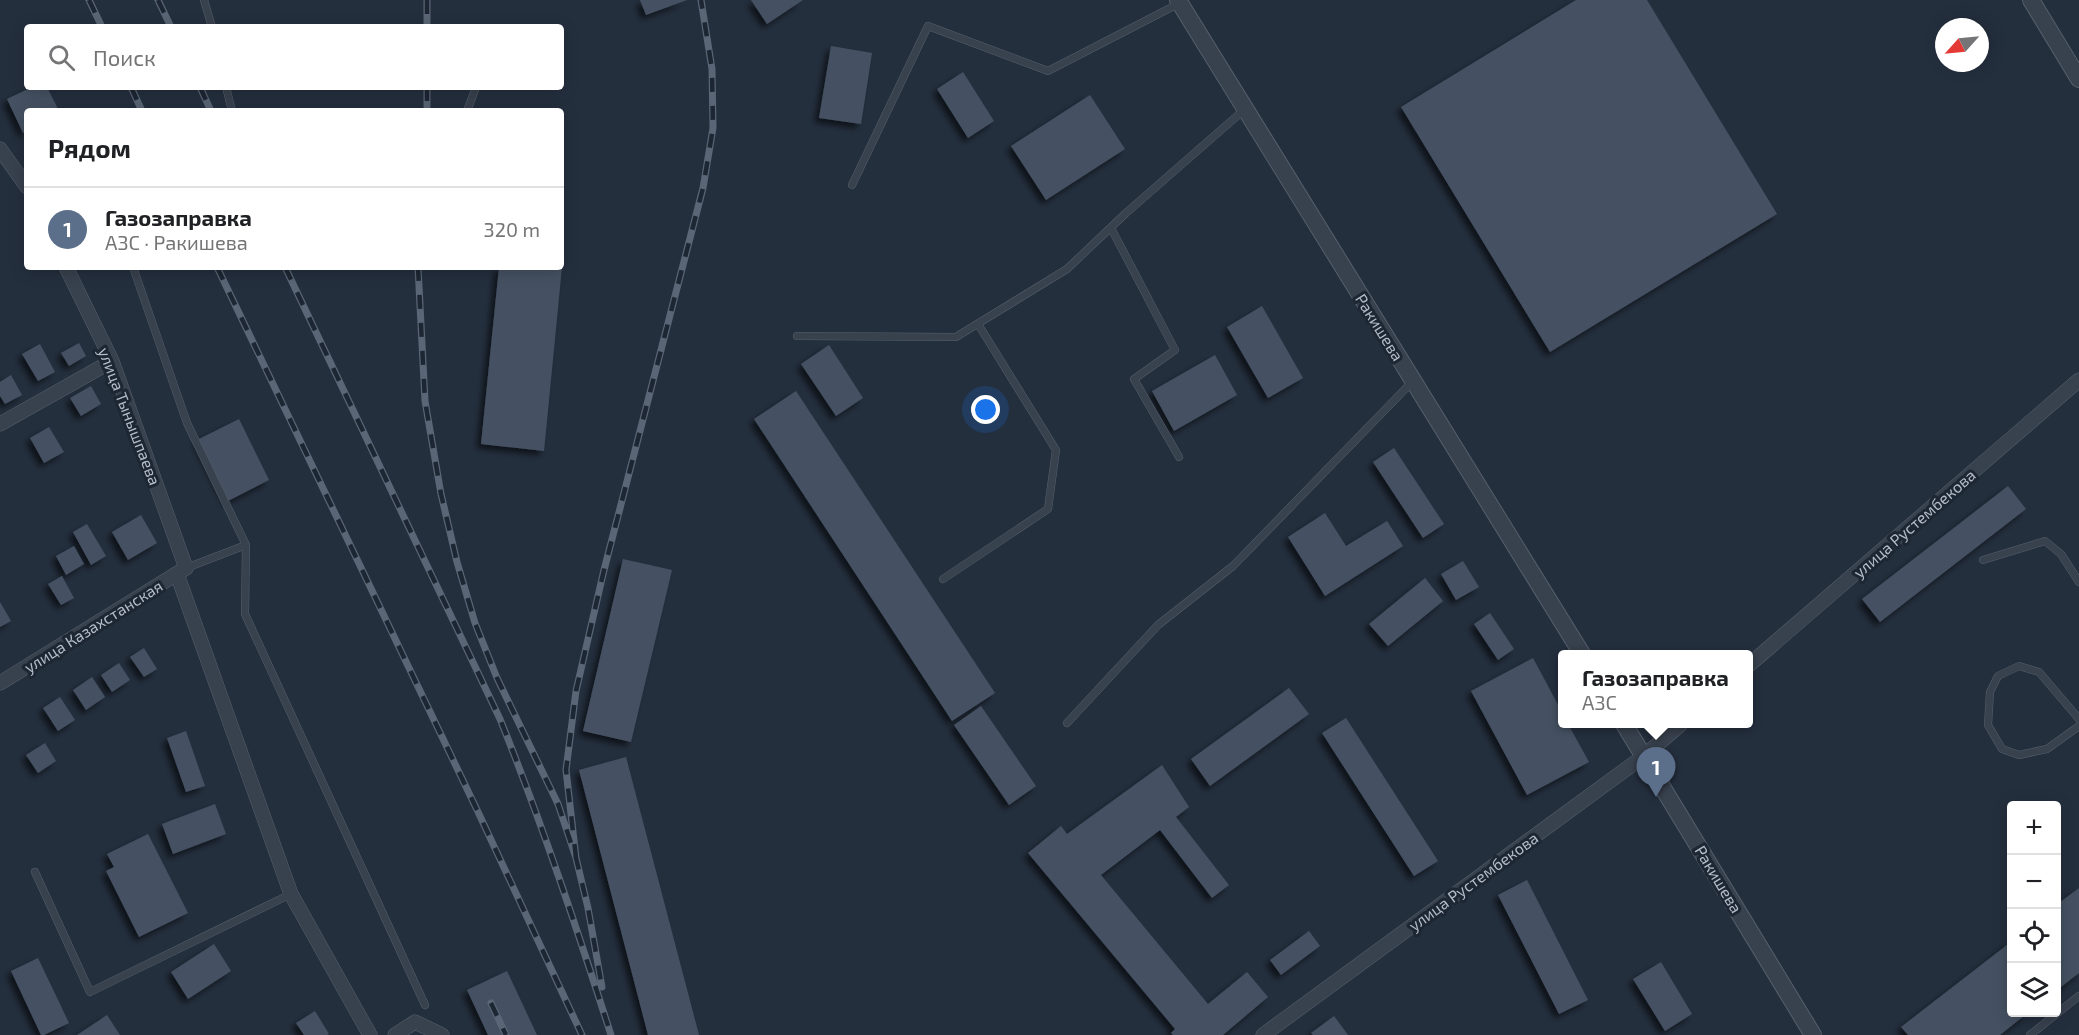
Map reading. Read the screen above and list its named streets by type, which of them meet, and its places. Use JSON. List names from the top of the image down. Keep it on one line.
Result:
{"streets":{"street":["Ракишева","улица Тынышпаева","улица Рустембекова","улица Казахстанская"]},"crossings":[["Ракишева","улица Рустембекова"],["улица Тынышпаева","улица Казахстанская"]],"north":"bottom left","page":{"search":"Поиск","heading":"Рядом","list":[{"mark":"1","name":"Газозаправка","note":"АЗС · Ракишева","value":"320 m"}],"popup":["Газозаправка","АЗС"],"pins":"1","map_buttons":["+","−"]}}
